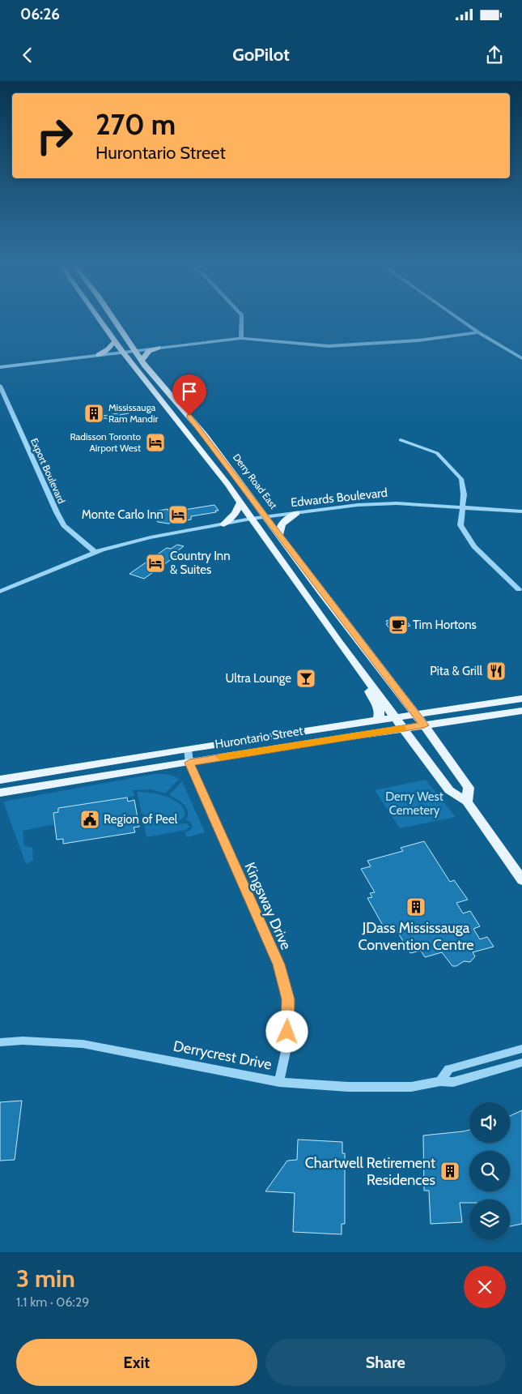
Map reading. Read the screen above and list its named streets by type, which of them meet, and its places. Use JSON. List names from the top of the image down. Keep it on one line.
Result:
{"streets":{"main road":["Derry Road East","Hurontario Street"],"street":["Export Boulevard","Edwards Boulevard","Kingsway Drive","Derrycrest Drive"]},"crossings":[["Export Boulevard","Edwards Boulevard"],["Derry Road East","Edwards Boulevard"],["Derry Road East","Hurontario Street"],["Hurontario Street","Kingsway Drive"],["Kingsway Drive","Derrycrest Drive"]],"parks":["Derry West Cemetery"],"places":{"building":["Mississauga Ram Mandir","JDass Mississauga Convention Centre","Chartwell Retirement Residences"],"hotel":["Radisson Toronto Airport West","Monte Carlo Inn","Country Inn & Suites"],"cafe":["Tim Hortons"],"restaurant":["Pita & Grill"],"bar":["Ultra Lounge"],"public building":["Region of Peel"]},"page":{"status":"06:26","header":"GoPilot","turn":["270 m","Hurontario Street"],"heading":["3 min","1.1 km · 06:29"],"buttons":["Exit","Share"]}}
